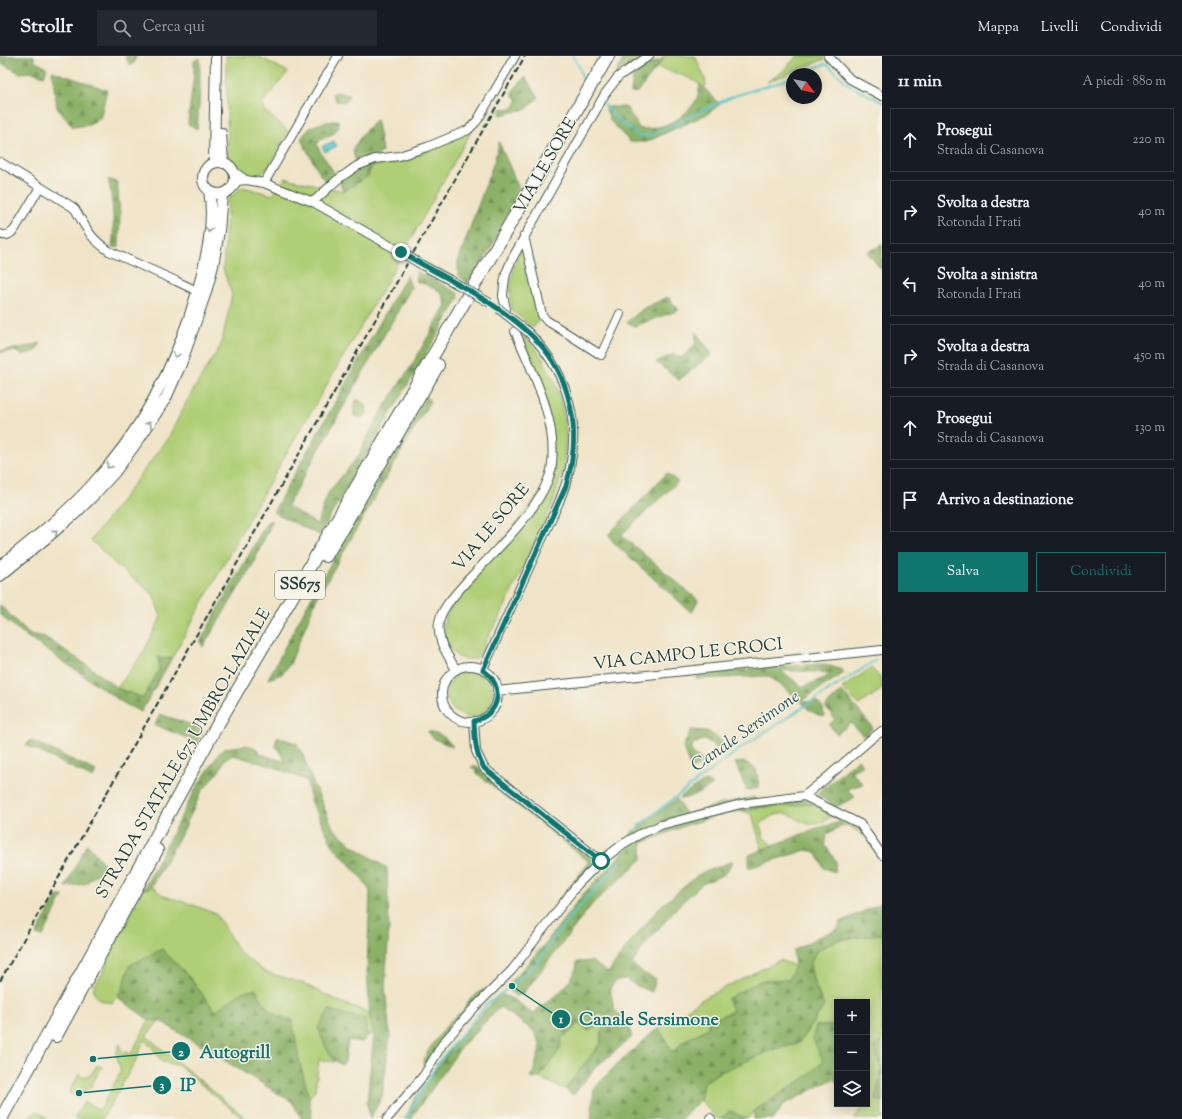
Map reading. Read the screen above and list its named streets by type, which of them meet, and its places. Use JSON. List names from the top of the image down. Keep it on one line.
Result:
{"streets":{"highway":["SS675","STRADA STATALE 675 UMBRO-LAZIALE"],"street":["VIA LE SORE","VIA CAMPO LE CROCI"]},"crossings":[["VIA LE SORE","VIA CAMPO LE CROCI"]],"water":["Canale Sersimone"],"places":["Canale Sersimone","Autogrill","IP"],"north":"bottom right","page":{"header":"Strollr","search":"Cerca qui","nav":["Mappa","Livelli","Condividi"],"heading":["11 min","A piedi · 880 m"],"list":[["Prosegui","Strada di Casanova","220 m"],["Svolta a destra","Rotonda I Frati","40 m"],["Svolta a sinistra","Rotonda I Frati","40 m"],["Svolta a destra","Strada di Casanova","450 m"],["Prosegui","Strada di Casanova","130 m"],"Arrivo a destinazione"],"buttons":["Salva","Condividi"],"map_buttons":["+","−"]}}
